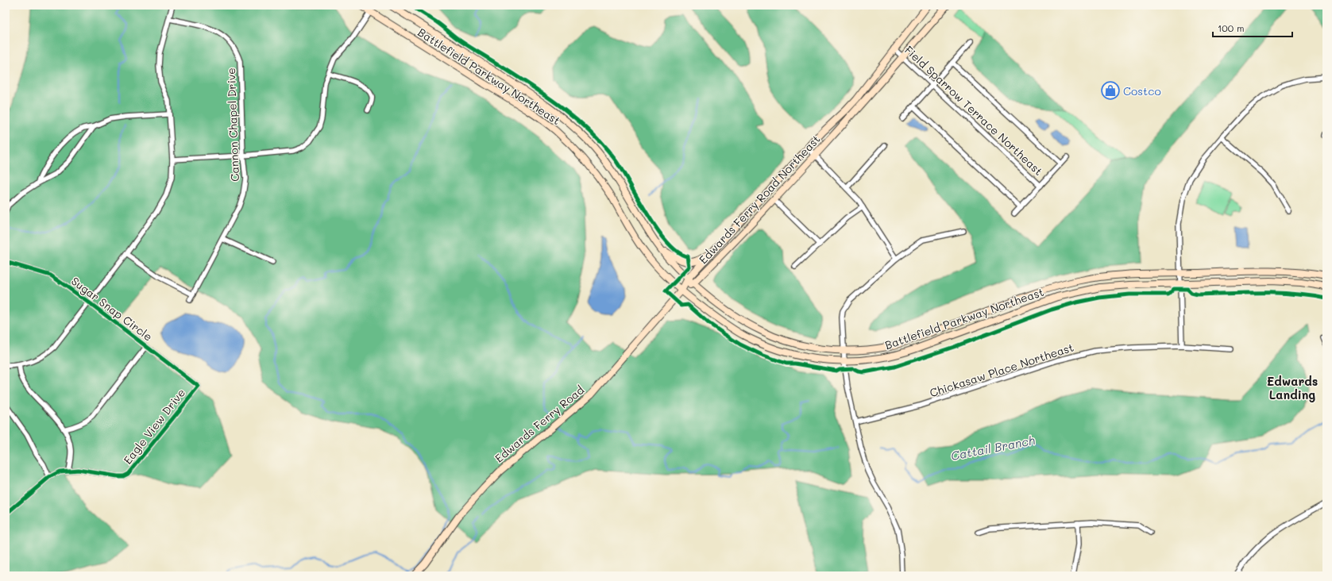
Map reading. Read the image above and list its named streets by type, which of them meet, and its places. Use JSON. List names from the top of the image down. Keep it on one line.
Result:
{"streets":{"main road":["Battlefield Parkway Northeast","Edwards Ferry Road Northeast","Edwards Ferry Road"],"street":["Field Sparrow Terrace Northeast","Cannon Chapel Drive","Sugar Snap Circle","Chickasaw Place Northeast","Eagle View Drive"]},"crossings":[["Battlefield Parkway Northeast","Edwards Ferry Road Northeast"],["Battlefield Parkway Northeast","Edwards Ferry Road"],["Field Sparrow Terrace Northeast","Edwards Ferry Road Northeast"],["Edwards Ferry Road Northeast","Edwards Ferry Road"],["Sugar Snap Circle","Eagle View Drive"]],"districts":["Edwards Landing"],"water":["Cattail Branch"],"places":{"shop":["Costco"]},"scale_bar":"100 m"}
